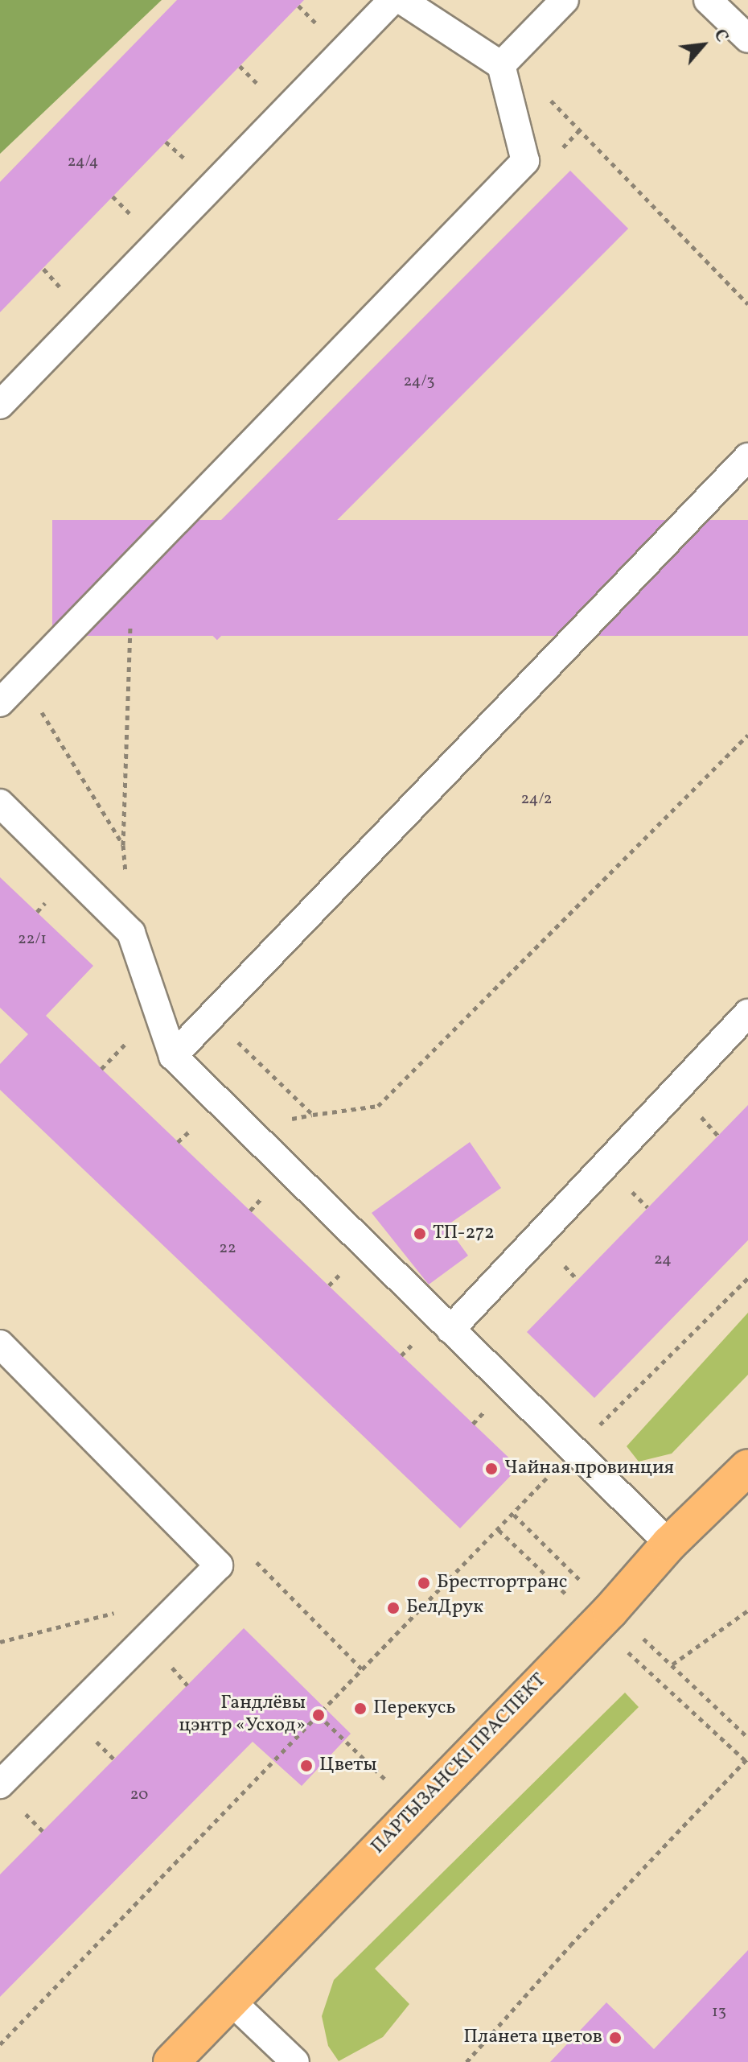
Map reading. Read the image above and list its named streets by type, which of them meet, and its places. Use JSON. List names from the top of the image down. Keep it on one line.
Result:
{"streets":{"main road":["ПАРТЫЗАНСКІ ПРАСПЕКТ"]},"places":["ТП-272","Чайная провинция","Брестгортранс","БелДрук","Перекусь","Гандлёвы цэнтр «Усход»","Цветы","Планета цветов"],"house_numbers":["24/4","24/3","24/2","22/1","22","24","20","13"],"north":"top right"}
